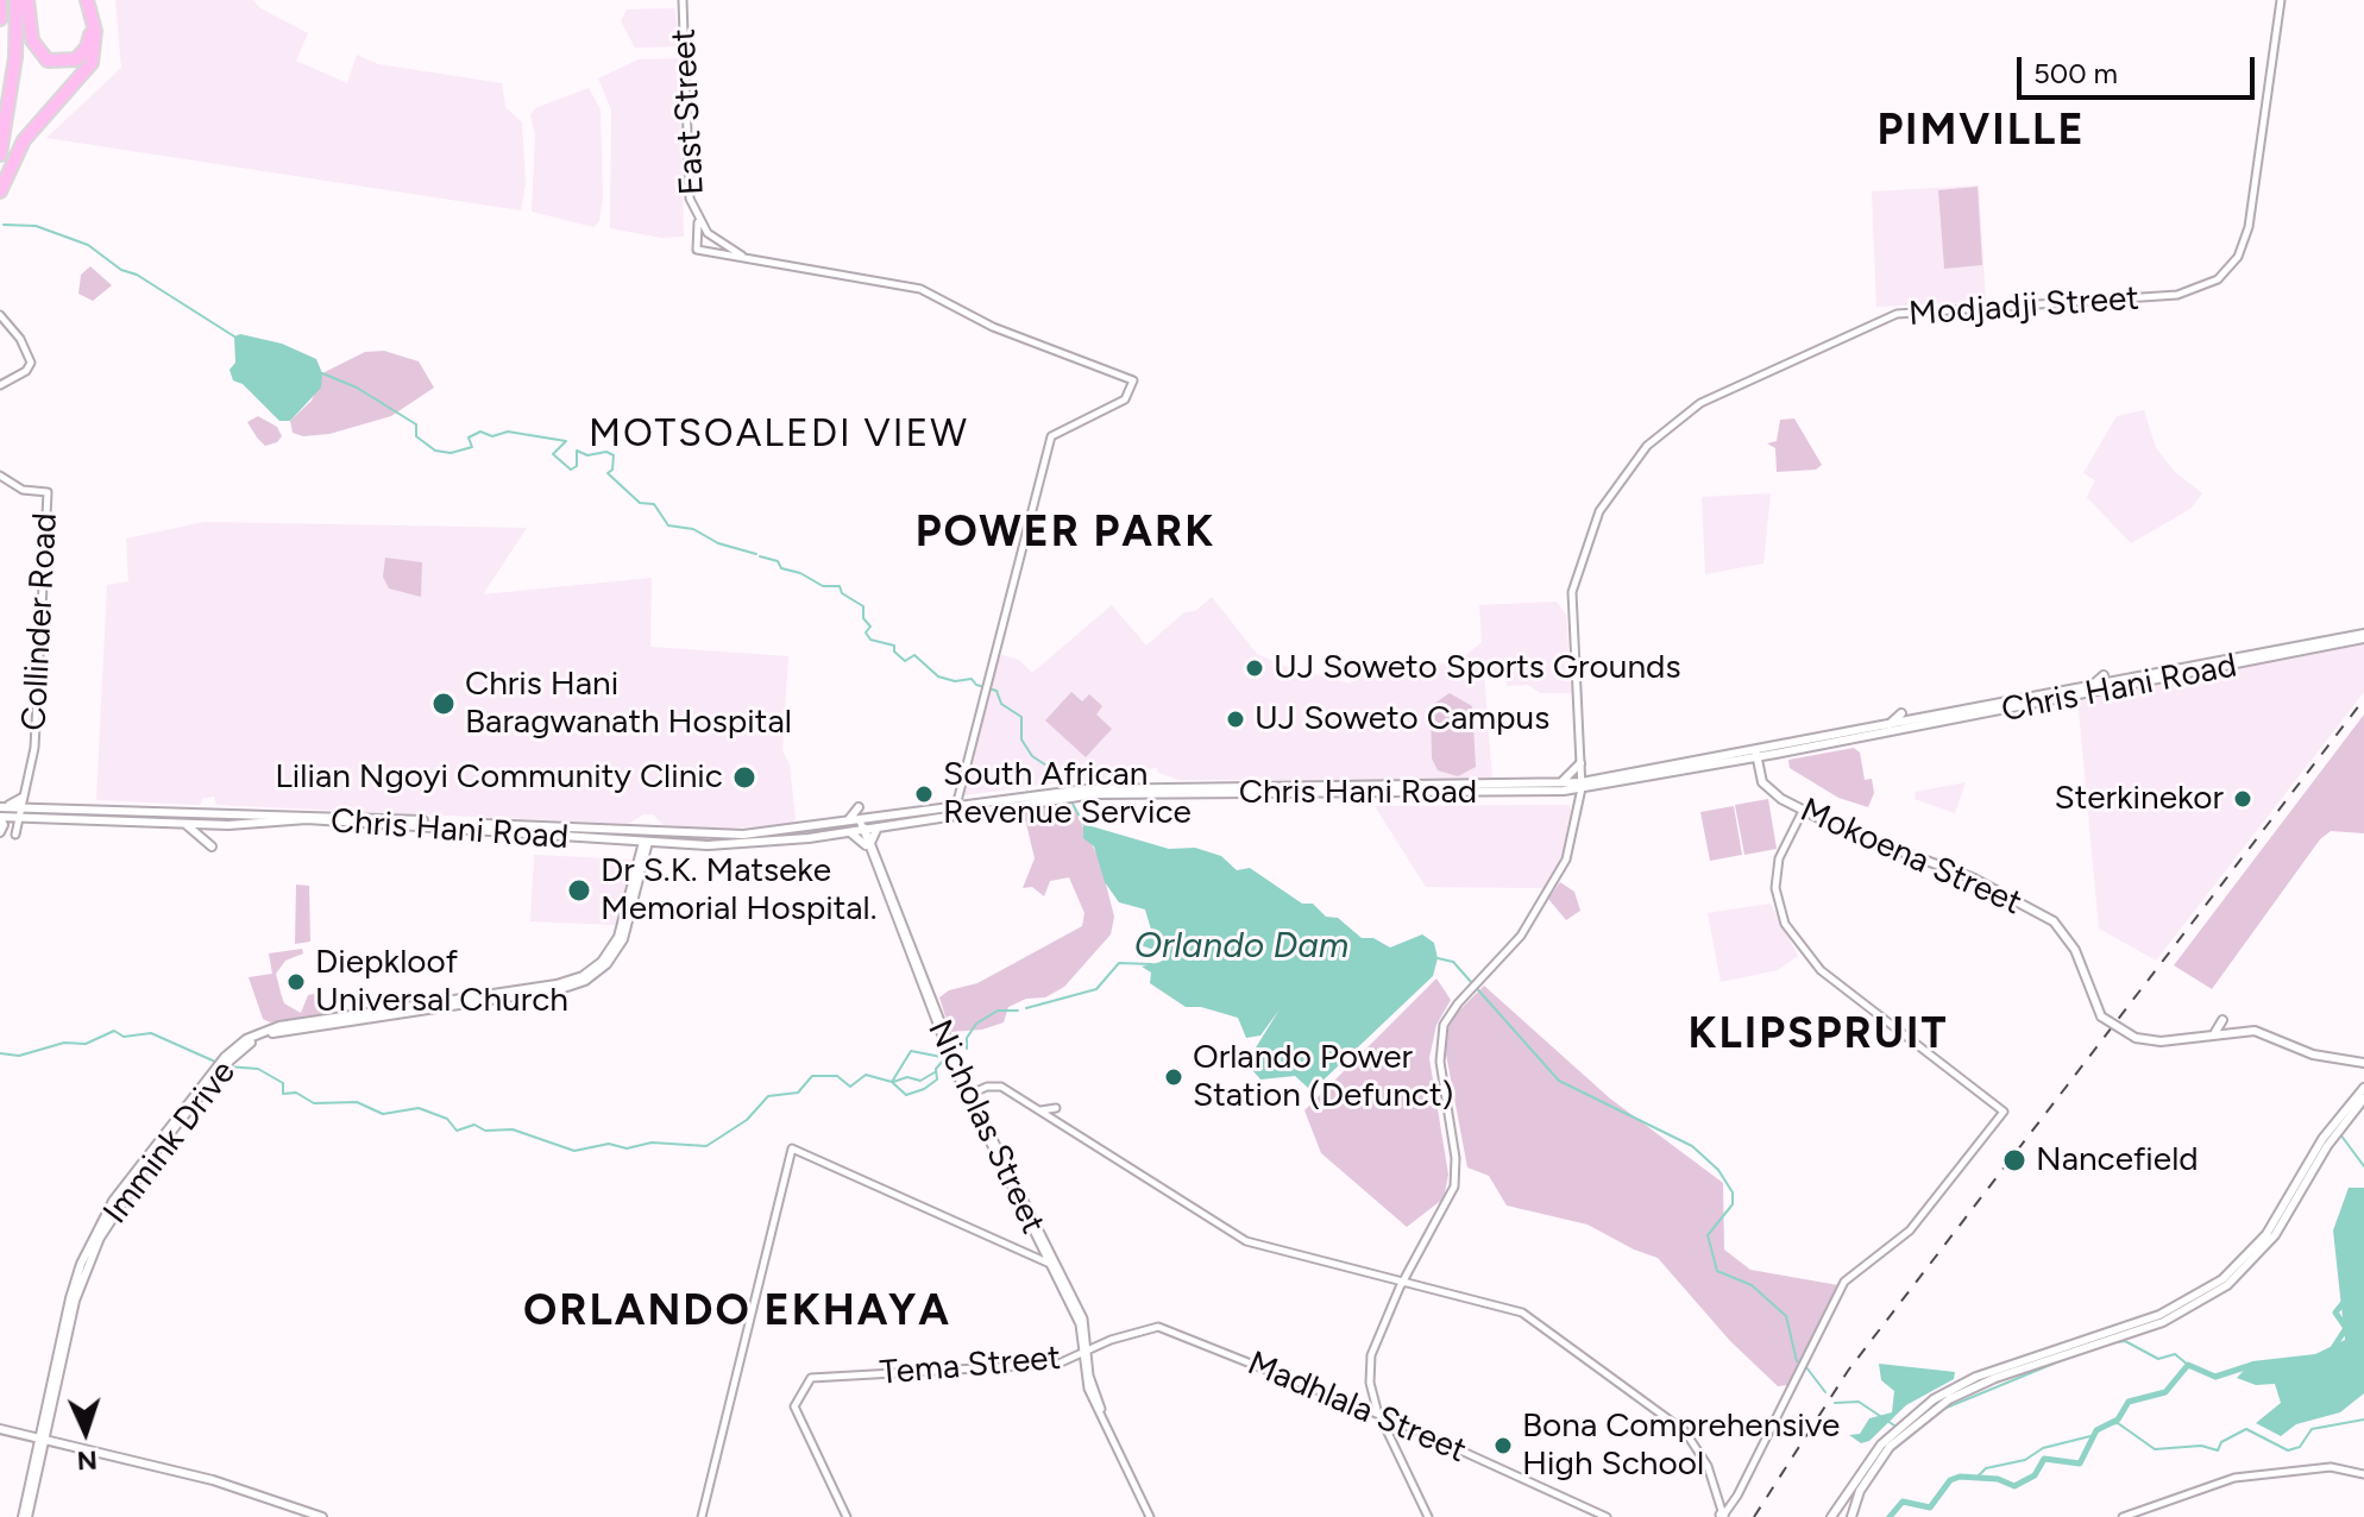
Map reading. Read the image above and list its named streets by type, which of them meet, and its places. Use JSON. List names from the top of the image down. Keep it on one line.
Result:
{"streets":{"main road":["Chris Hani Road","Mokoena Street","Immink Drive"],"street":["East Street","Modjadji Street","Collinder Road","Nicholas Street","Tema Street","Madhlala Street"]},"crossings":[["Modjadji Street","Chris Hani Road"],["Collinder Road","Chris Hani Road"],["Chris Hani Road","Mokoena Street"],["Chris Hani Road","Nicholas Street"],["Chris Hani Road","Immink Drive"],["Nicholas Street","Tema Street"],["Tema Street","Madhlala Street"]],"districts":["PIMVILLE","MOTSOALEDI VIEW","POWER PARK","KLIPSPRUIT","ORLANDO EKHAYA"],"water":["Orlando Dam"],"places":["UJ Soweto Sports Grounds","Chris Hani Baragwanath Hospital","UJ Soweto Campus","Lilian Ngoyi Community Clinic","South African Revenue Service","Sterkinekor","Dr S.K. Matseke Memorial Hospital.","Diepkloof Universal Church","Orlando Power Station (Defunct)","Nancefield","Bona Comprehensive High School"],"scale_bar":"500 m","north":"bottom"}
